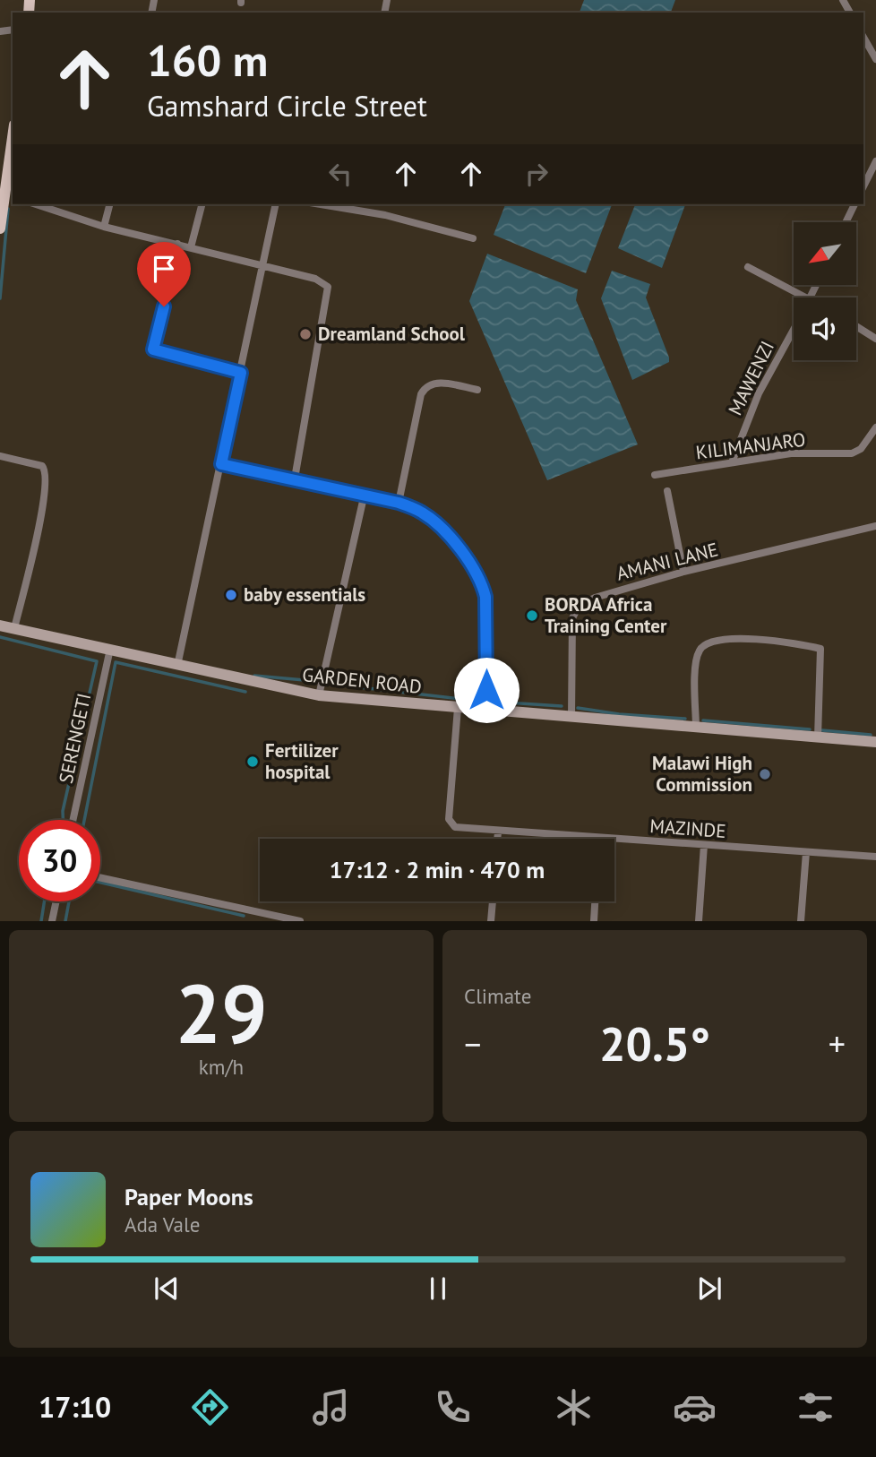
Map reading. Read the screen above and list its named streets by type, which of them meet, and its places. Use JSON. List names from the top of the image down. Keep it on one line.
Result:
{"streets":{"street":["MAWENZI","KILIMANJARO","AMANI LANE","GARDEN ROAD","SERENGETI","MAZINDE"]},"crossings":[["MAWENZI","KILIMANJARO"],["AMANI LANE","GARDEN ROAD"],["GARDEN ROAD","SERENGETI"],["GARDEN ROAD","MAZINDE"]],"places":["Dreamland School","baby essentials","BORDA Africa Training Center","Fertilizer hospital","Malawi High Commission"],"north":"bottom left","page":{"turn":["160 m","Gamshard Circle Street"],"limit":"30","trip":"17:12 · 2 min · 470 m","tile":[["29","km/h"],"Climate"],"heat":["−","20.5°","+"],"song":["Paper Moons","Ada Vale"],"tabs":"17:10"}}
